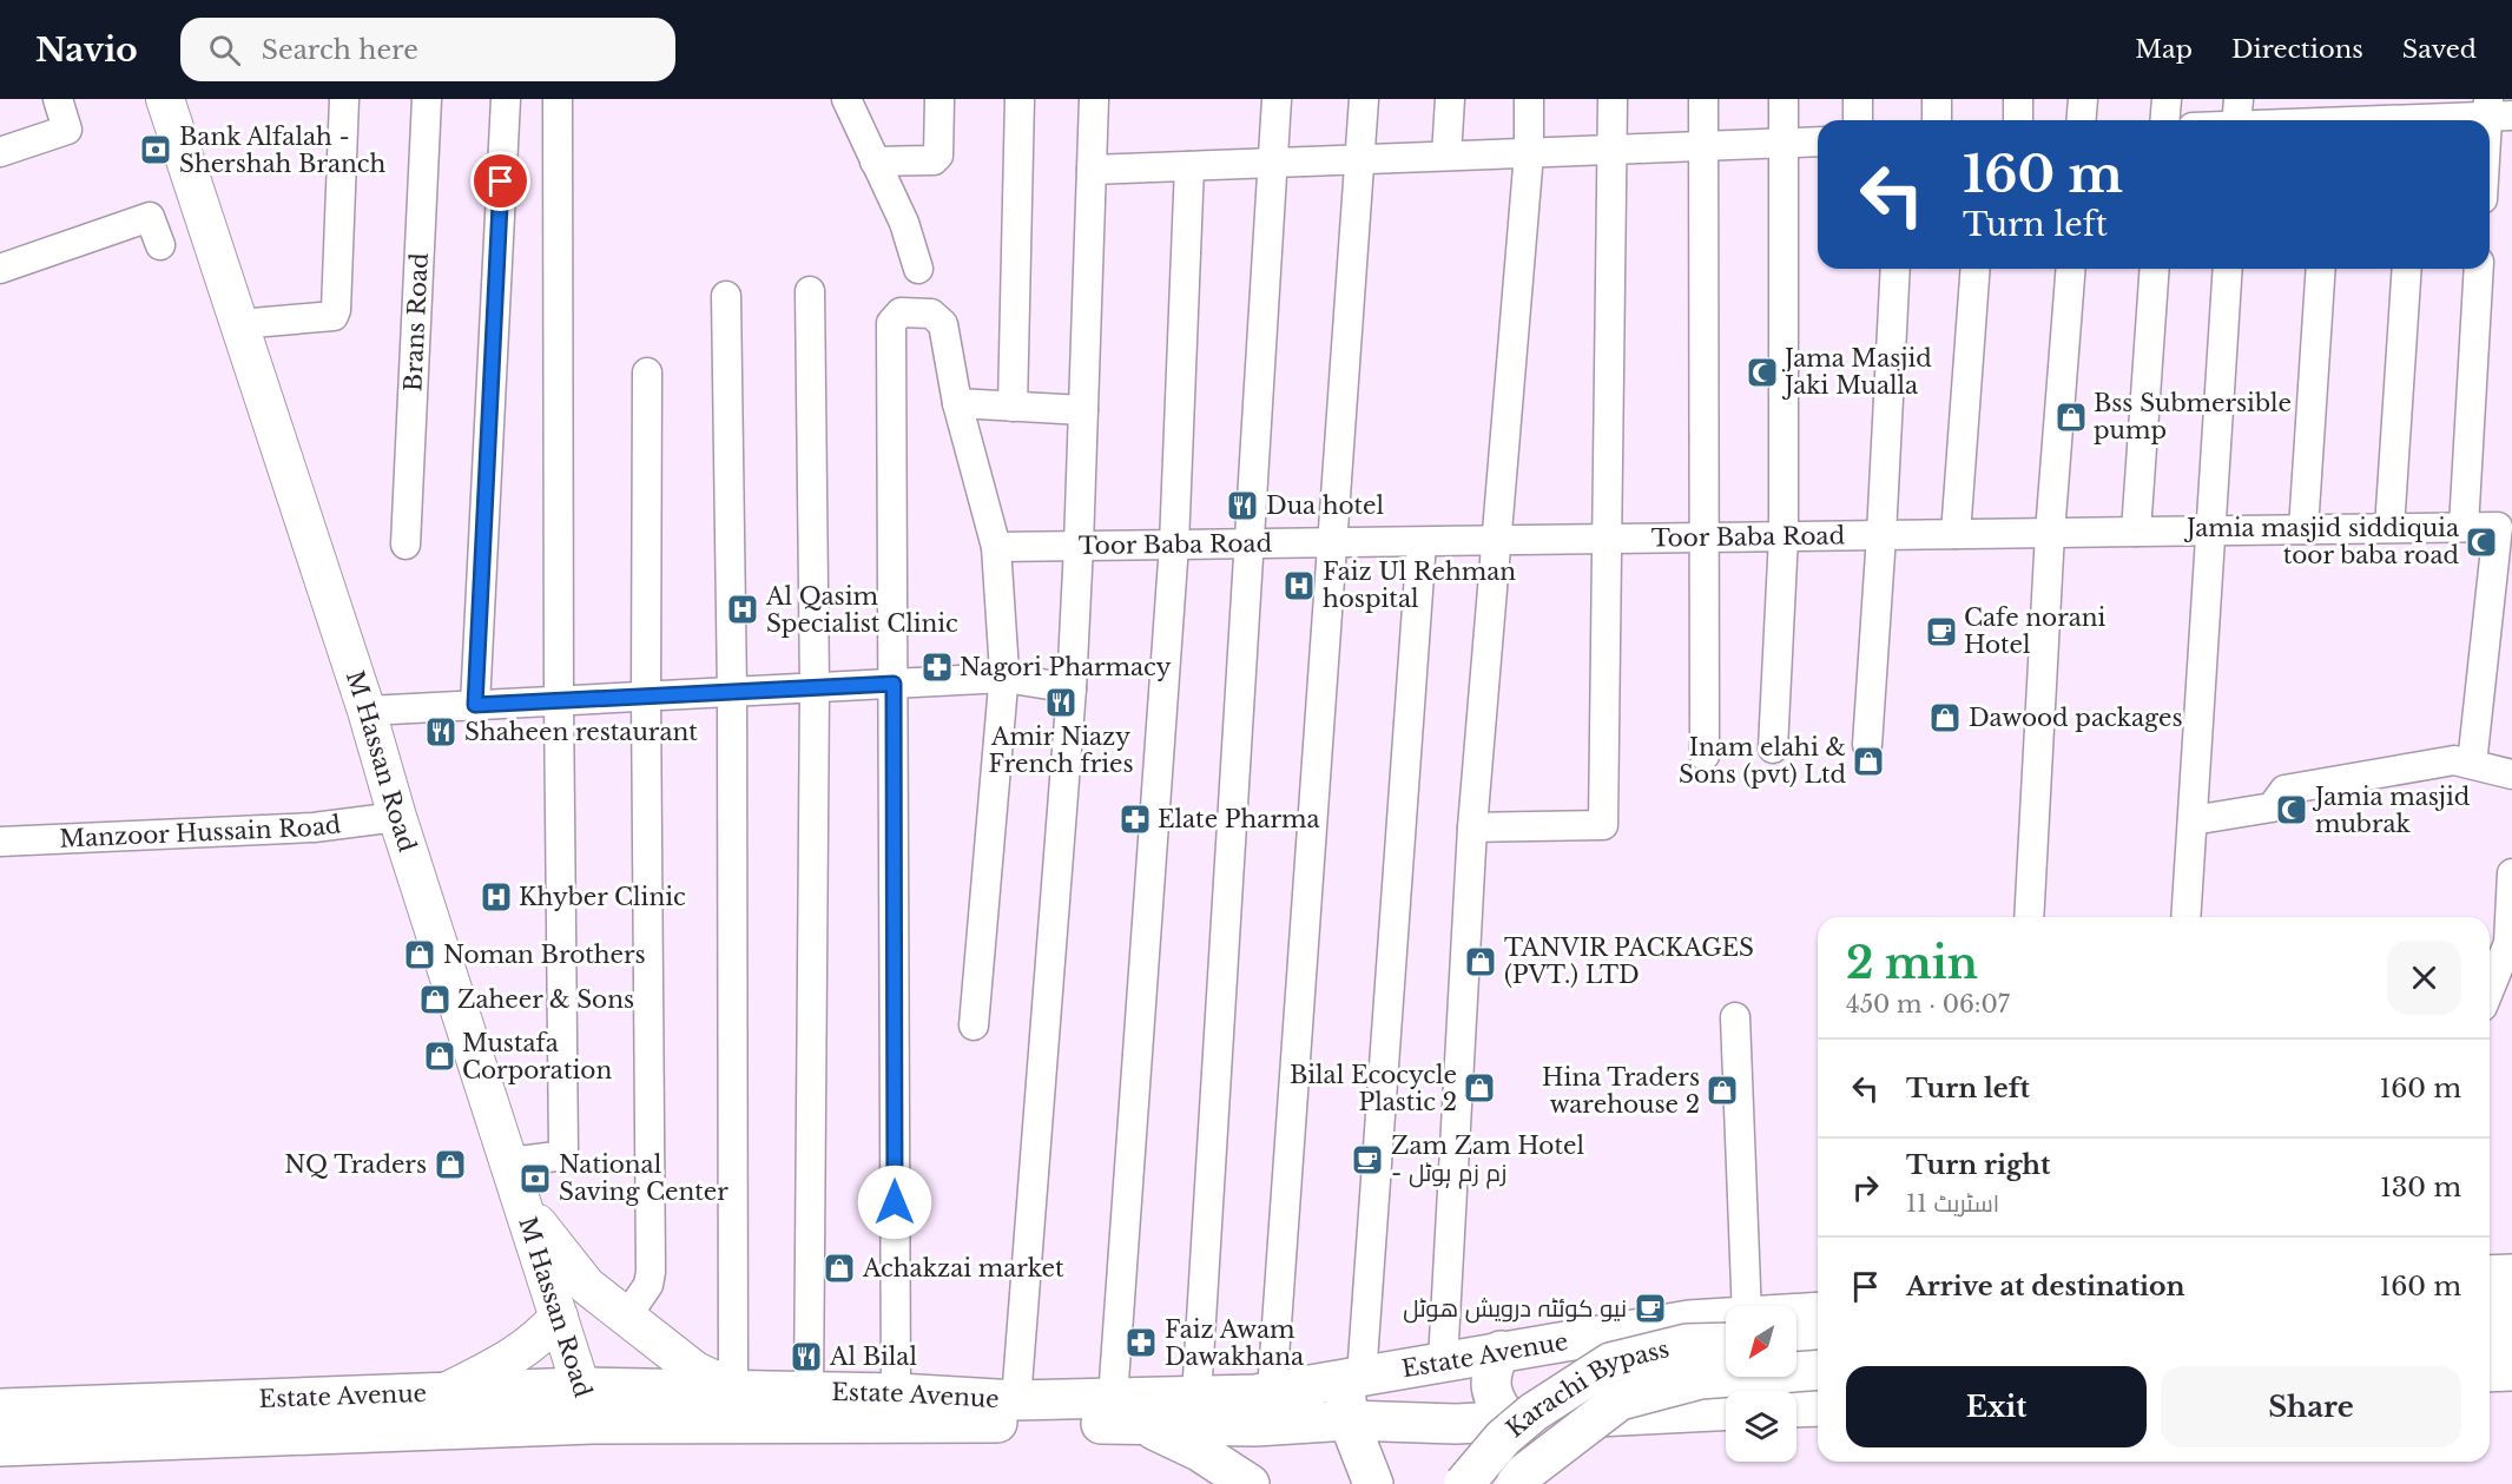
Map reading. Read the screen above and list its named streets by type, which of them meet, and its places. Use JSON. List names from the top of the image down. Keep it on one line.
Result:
{"streets":{"highway":["Estate Avenue","Karachi Bypass"],"main road":["M Hassan Road"],"street":["Brans Road","Toor Baba Road","Manzoor Hussain Road"]},"crossings":[["M Hassan Road","Manzoor Hussain Road"],["M Hassan Road","Estate Avenue"]],"places":{"bank":["Bank Alfalah - Shershah Branch","National Saving Center"],"mosque":["Jama Masjid Jaki Mualla","Jamia masjid siddiquia toor baba road","Jamia masjid mubrak"],"shop":["Bss Submersible pump","Dawood packages","Inam elahi & Sons (pvt) Ltd","Noman Brothers","TANVIR PACKAGES (PVT.) LTD","Zaheer & Sons","Mustafa Corporation","Bilal Ecocycle Plastic 2","Hina Traders warehouse 2","NQ Traders","Achakzai market"],"restaurant":["Dua hotel","Amir Niazy French fries","Shaheen restaurant","Al Bilal"],"hospital":["Faiz Ul Rehman hospital","Al Qasim Specialist Clinic","Khyber Clinic"],"cafe":["Cafe norani Hotel","Zam Zam Hotel - زم زم ہوٹل","نیو کوئٹہ درویش ھوٹل"],"pharmacy":["Nagori Pharmacy","Elate Pharma","Faiz Awam Dawakhana"]},"north":"bottom left","page":{"header":"Navio","search":"Search here","nav":["Map","Directions","Saved"],"turn":["160 m","Turn left"],"heading":["2 min","450 m · 06:07"],"list":[{"name":"Turn left","value":"160 m"},{"name":"Turn right","note":"اسٹریٹ 11","value":"130 m"},{"name":"Arrive at destination","value":"160 m"}],"buttons":["Exit","Share"]}}
